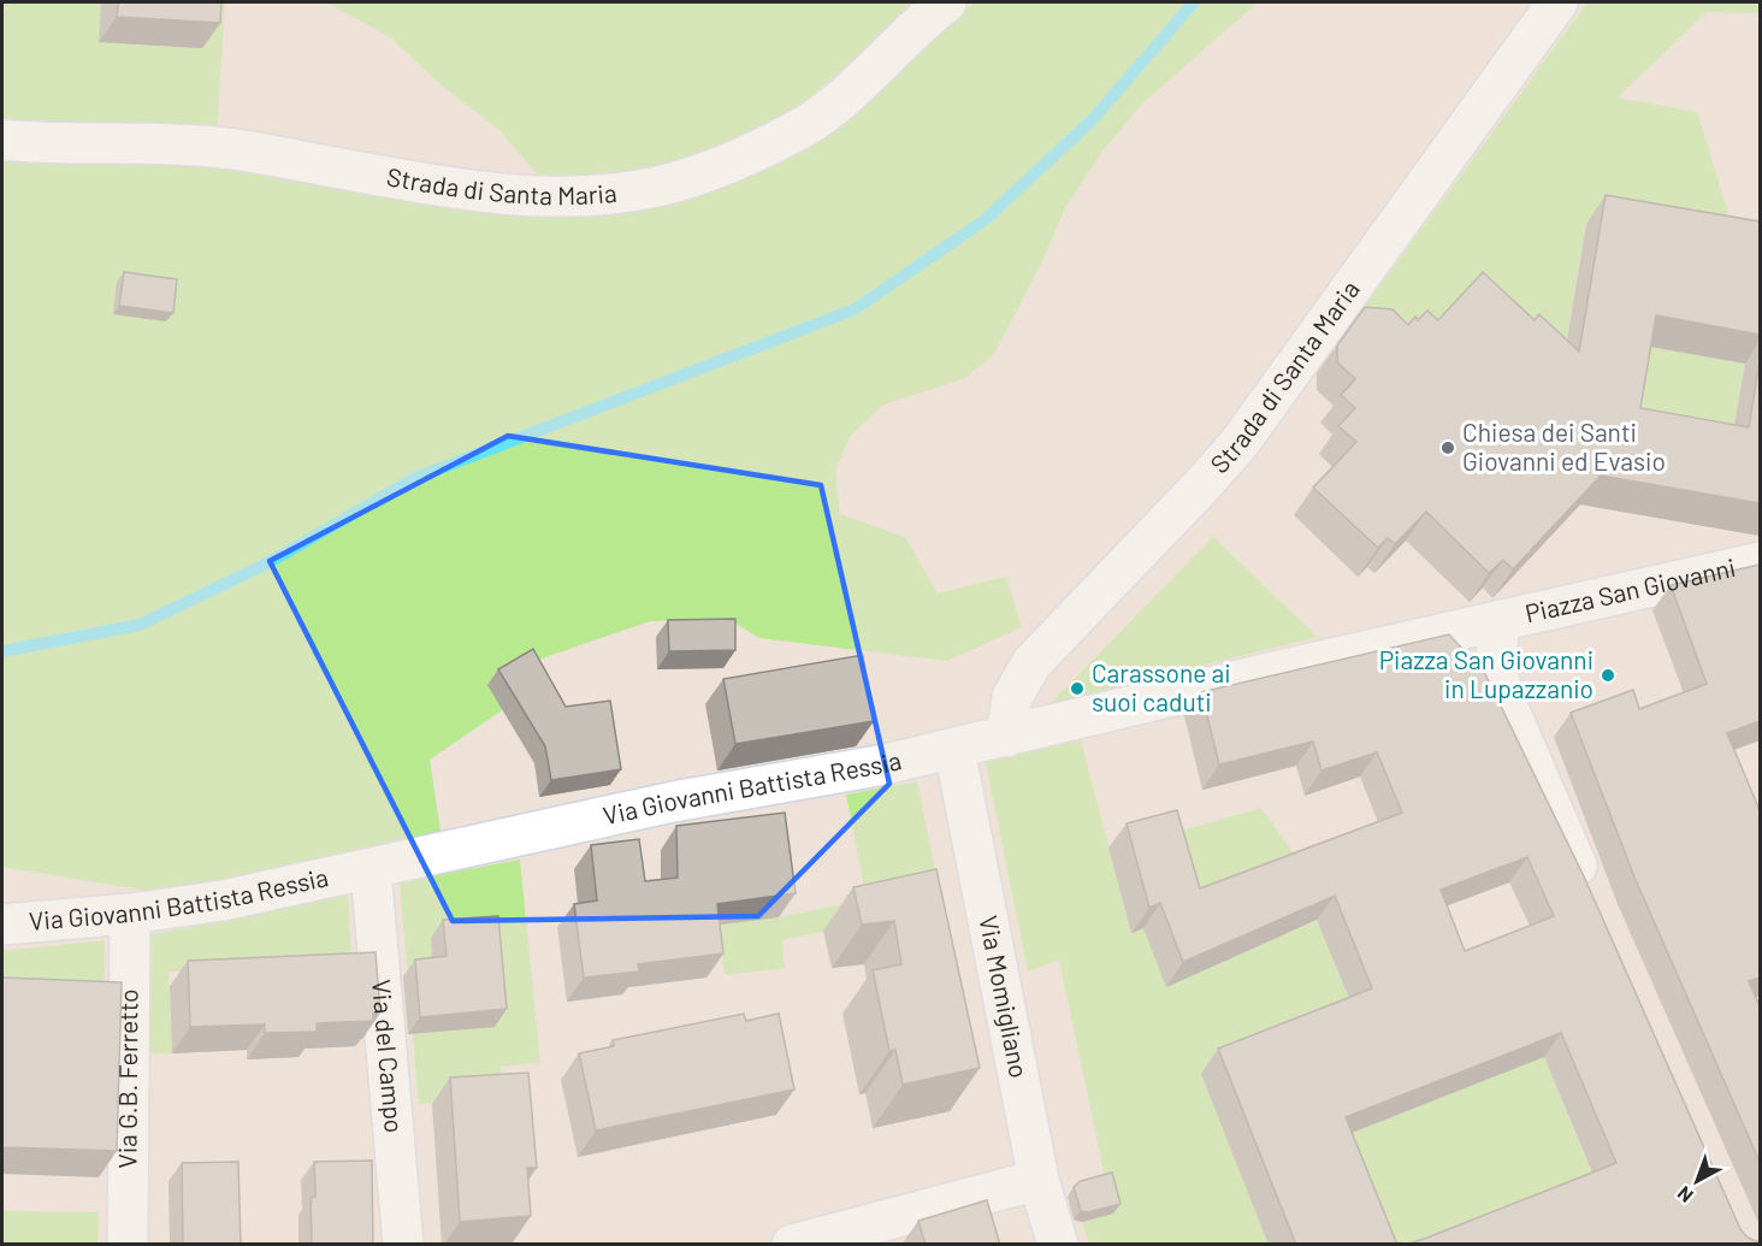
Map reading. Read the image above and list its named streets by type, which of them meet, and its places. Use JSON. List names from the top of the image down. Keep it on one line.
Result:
{"streets":{"street":["Strada di Santa Maria","Piazza San Giovanni","Via Giovanni Battista Ressia","Via Momigliano","Via del Campo","Via G.B. Ferretto"]},"crossings":[["Strada di Santa Maria","Via Giovanni Battista Ressia"],["Piazza San Giovanni","Via Giovanni Battista Ressia"],["Via Giovanni Battista Ressia","Via Momigliano"],["Via Giovanni Battista Ressia","Via del Campo"],["Via Giovanni Battista Ressia","Via G.B. Ferretto"]],"places":["Chiesa dei Santi Giovanni ed Evasio","Piazza San Giovanni in Lupazzanio","Carassone ai suoi caduti"],"north":"bottom left"}
